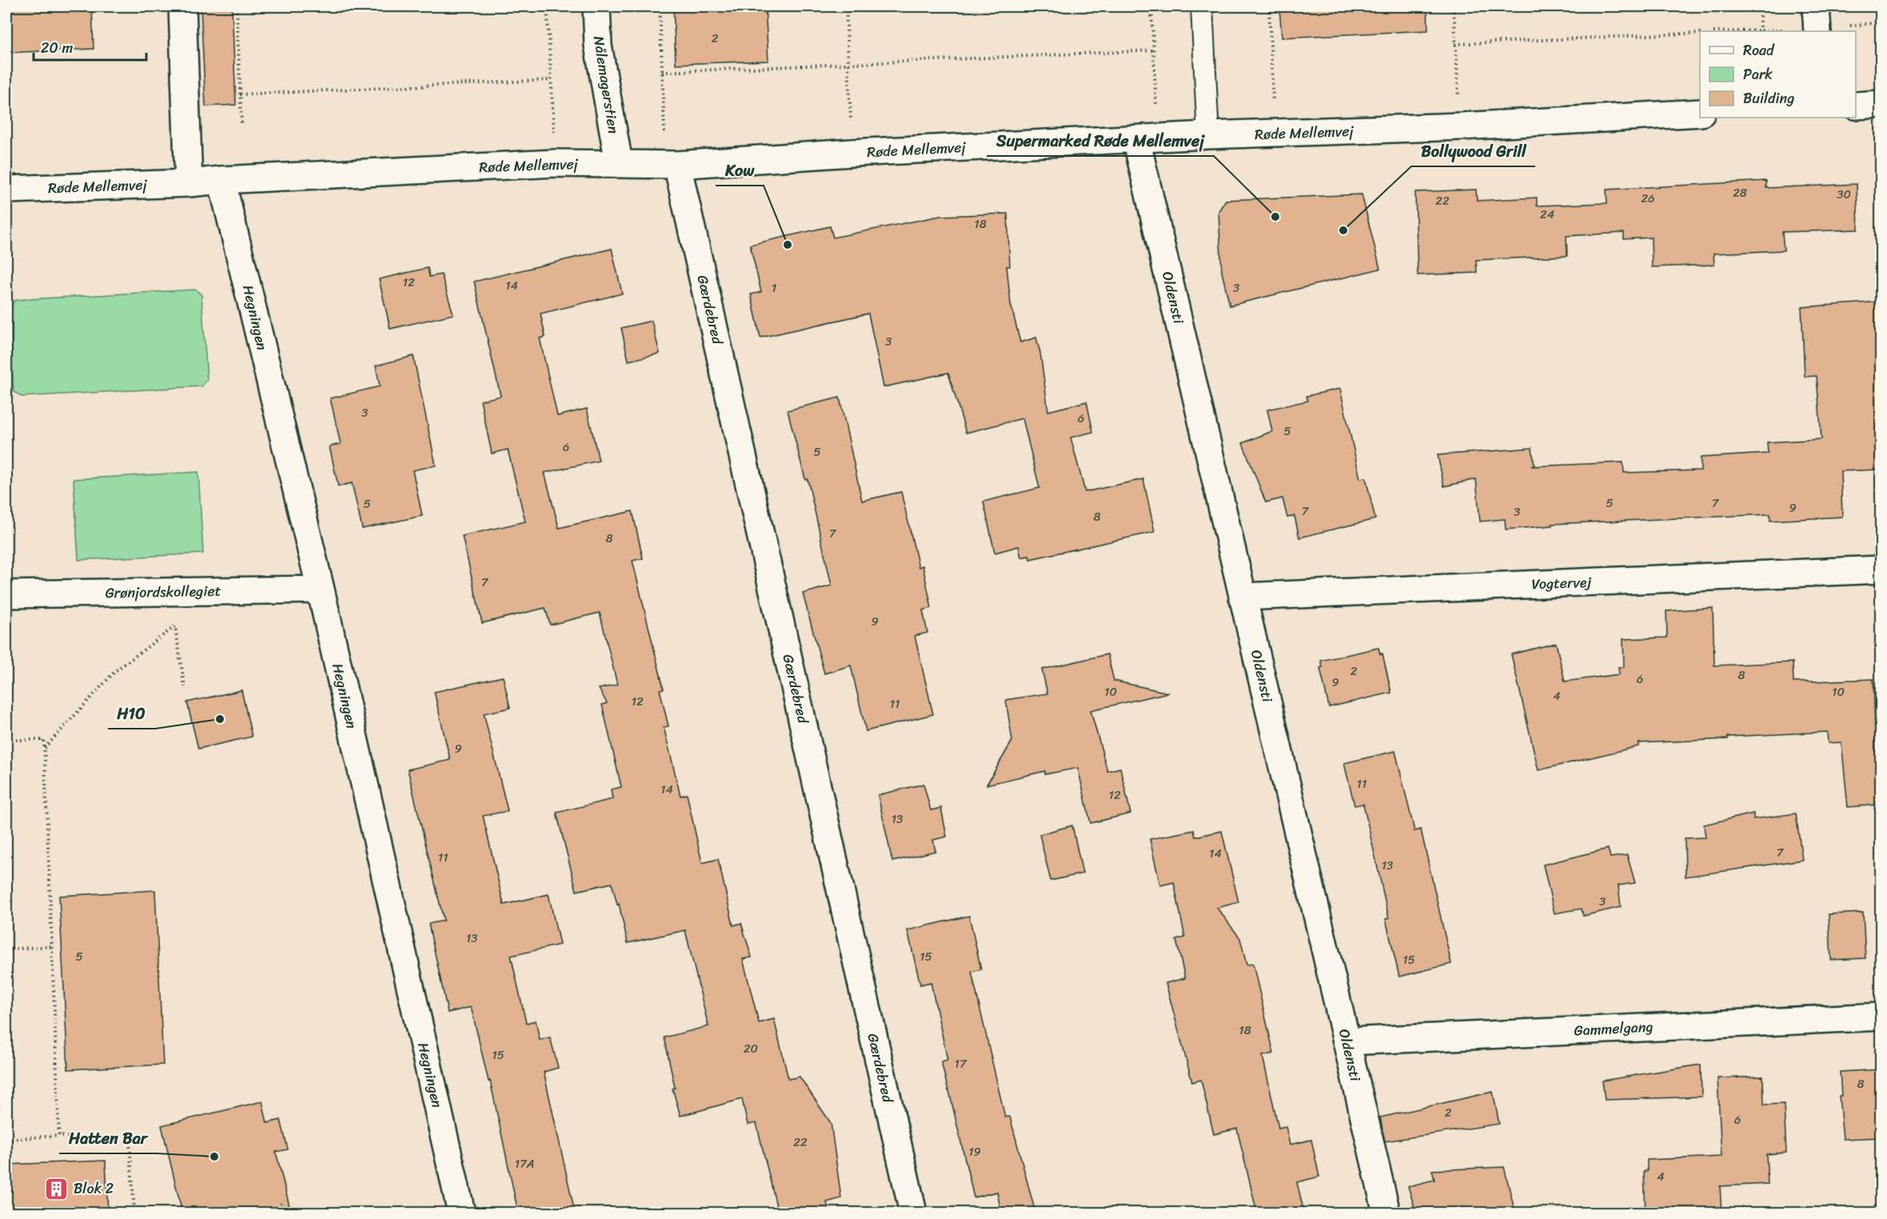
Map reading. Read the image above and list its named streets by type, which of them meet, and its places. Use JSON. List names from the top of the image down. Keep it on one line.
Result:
{"streets":{"street":["Nålemagerstien","Røde Mellemvej","Oldensti","Gærdebred","Hegningen","Vogtervej","Grønjordskollegiet","Gammelgang"]},"crossings":[["Nålemagerstien","Røde Mellemvej"],["Røde Mellemvej","Oldensti"],["Røde Mellemvej","Gærdebred"],["Røde Mellemvej","Hegningen"],["Oldensti","Vogtervej"],["Oldensti","Gammelgang"],["Hegningen","Grønjordskollegiet"]],"places":{"other":["Supermarked Røde Mellemvej","Bollywood Grill","Kow","H10","Hatten Bar"],"building":["Blok 2"]},"house_numbers":["2","28","30","26","22","24","18","12","14","1","3","3","3","6","5","6","5","5","7","5","9","7","3","8","7","8","7","9","2","8","6","9","10","10","4","12","11","9","11","14","12","13","7","14","11","13","3","13","5","15","15","18","20","15","17","8","2","6","22","19","17A","4"],"legend":["Road","Park","Building"],"scale_bar":"20 m"}
